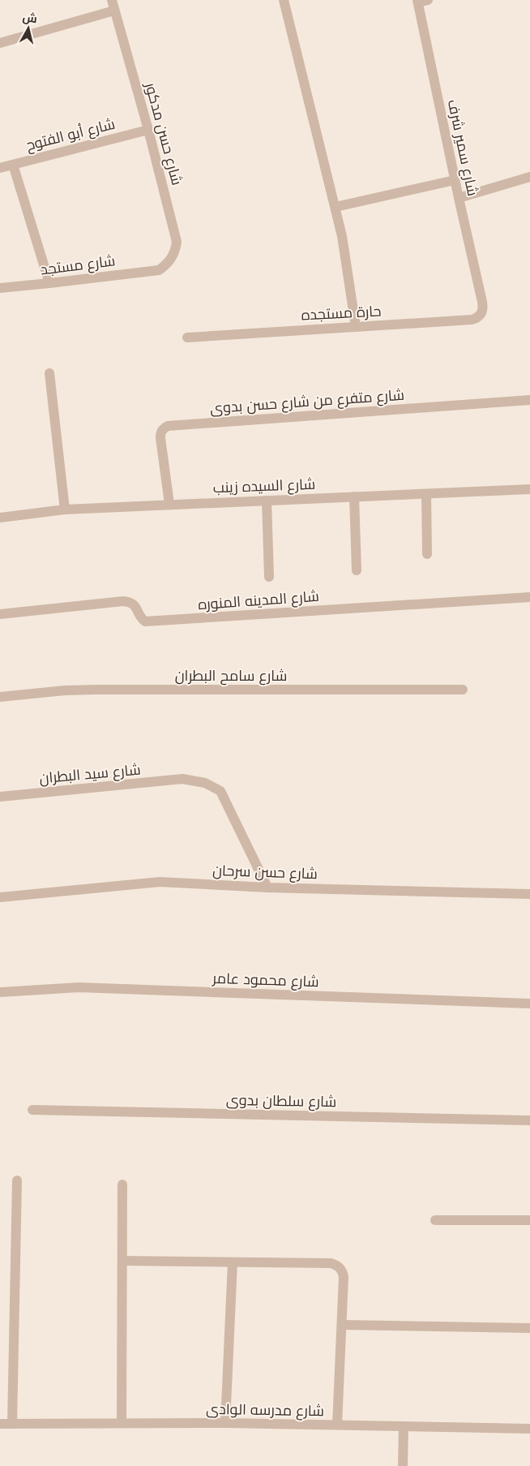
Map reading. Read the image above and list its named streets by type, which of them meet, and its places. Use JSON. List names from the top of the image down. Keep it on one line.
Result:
{"streets":{"street":["شارع حسن مدكور","شارع أبو الفتوح","شارع سمير شرف","شارع مستجد","حارة مستجده","شارع متفرع من شارع حسن بدوى","شارع السيده زينب","شارع المدينه المنوره","شارع سامح البطران","شارع سيد البطران","شارع حسن سرحان","شارع محمود عامر","شارع سلطان بدوى","شارع مدرسه الوادى"]},"crossings":[["شارع حسن مدكور","شارع أبو الفتوح"],["شارع حسن مدكور","شارع مستجد"],["شارع سمير شرف","حارة مستجده"],["شارع متفرع من شارع حسن بدوى","شارع السيده زينب"],["شارع سيد البطران","شارع حسن سرحان"]],"north":"top"}
